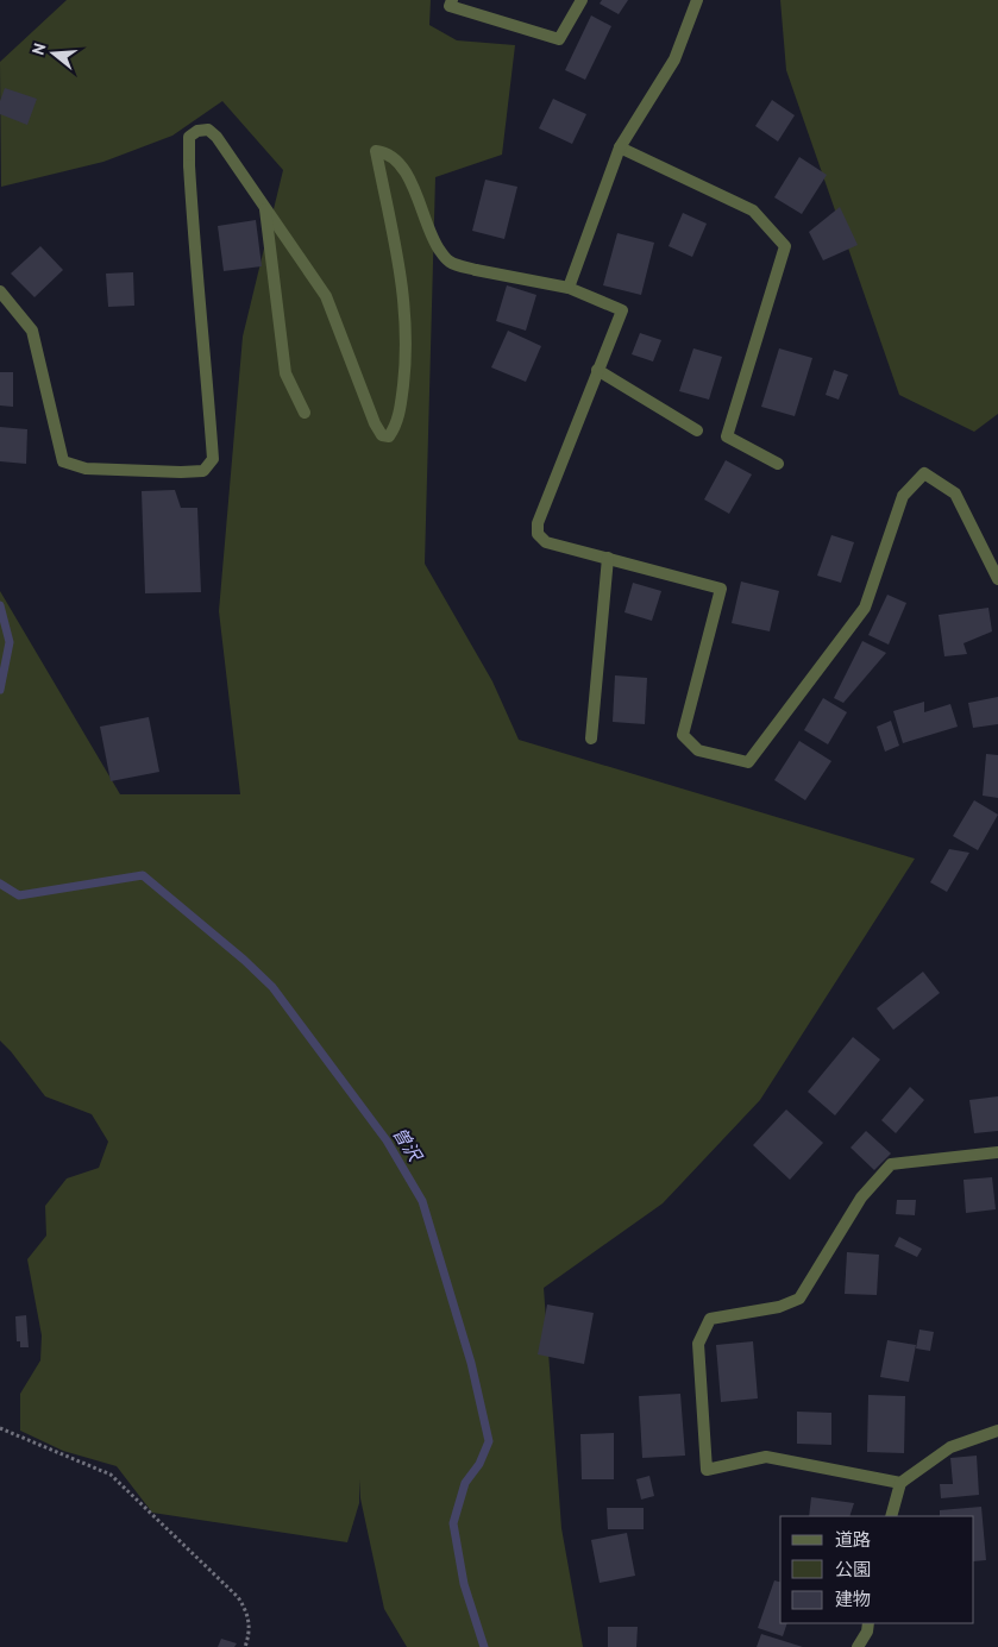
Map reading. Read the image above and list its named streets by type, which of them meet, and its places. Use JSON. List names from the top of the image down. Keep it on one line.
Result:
{"water":["曽沢"],"legend":["道路","公園","建物"],"north":"left"}
